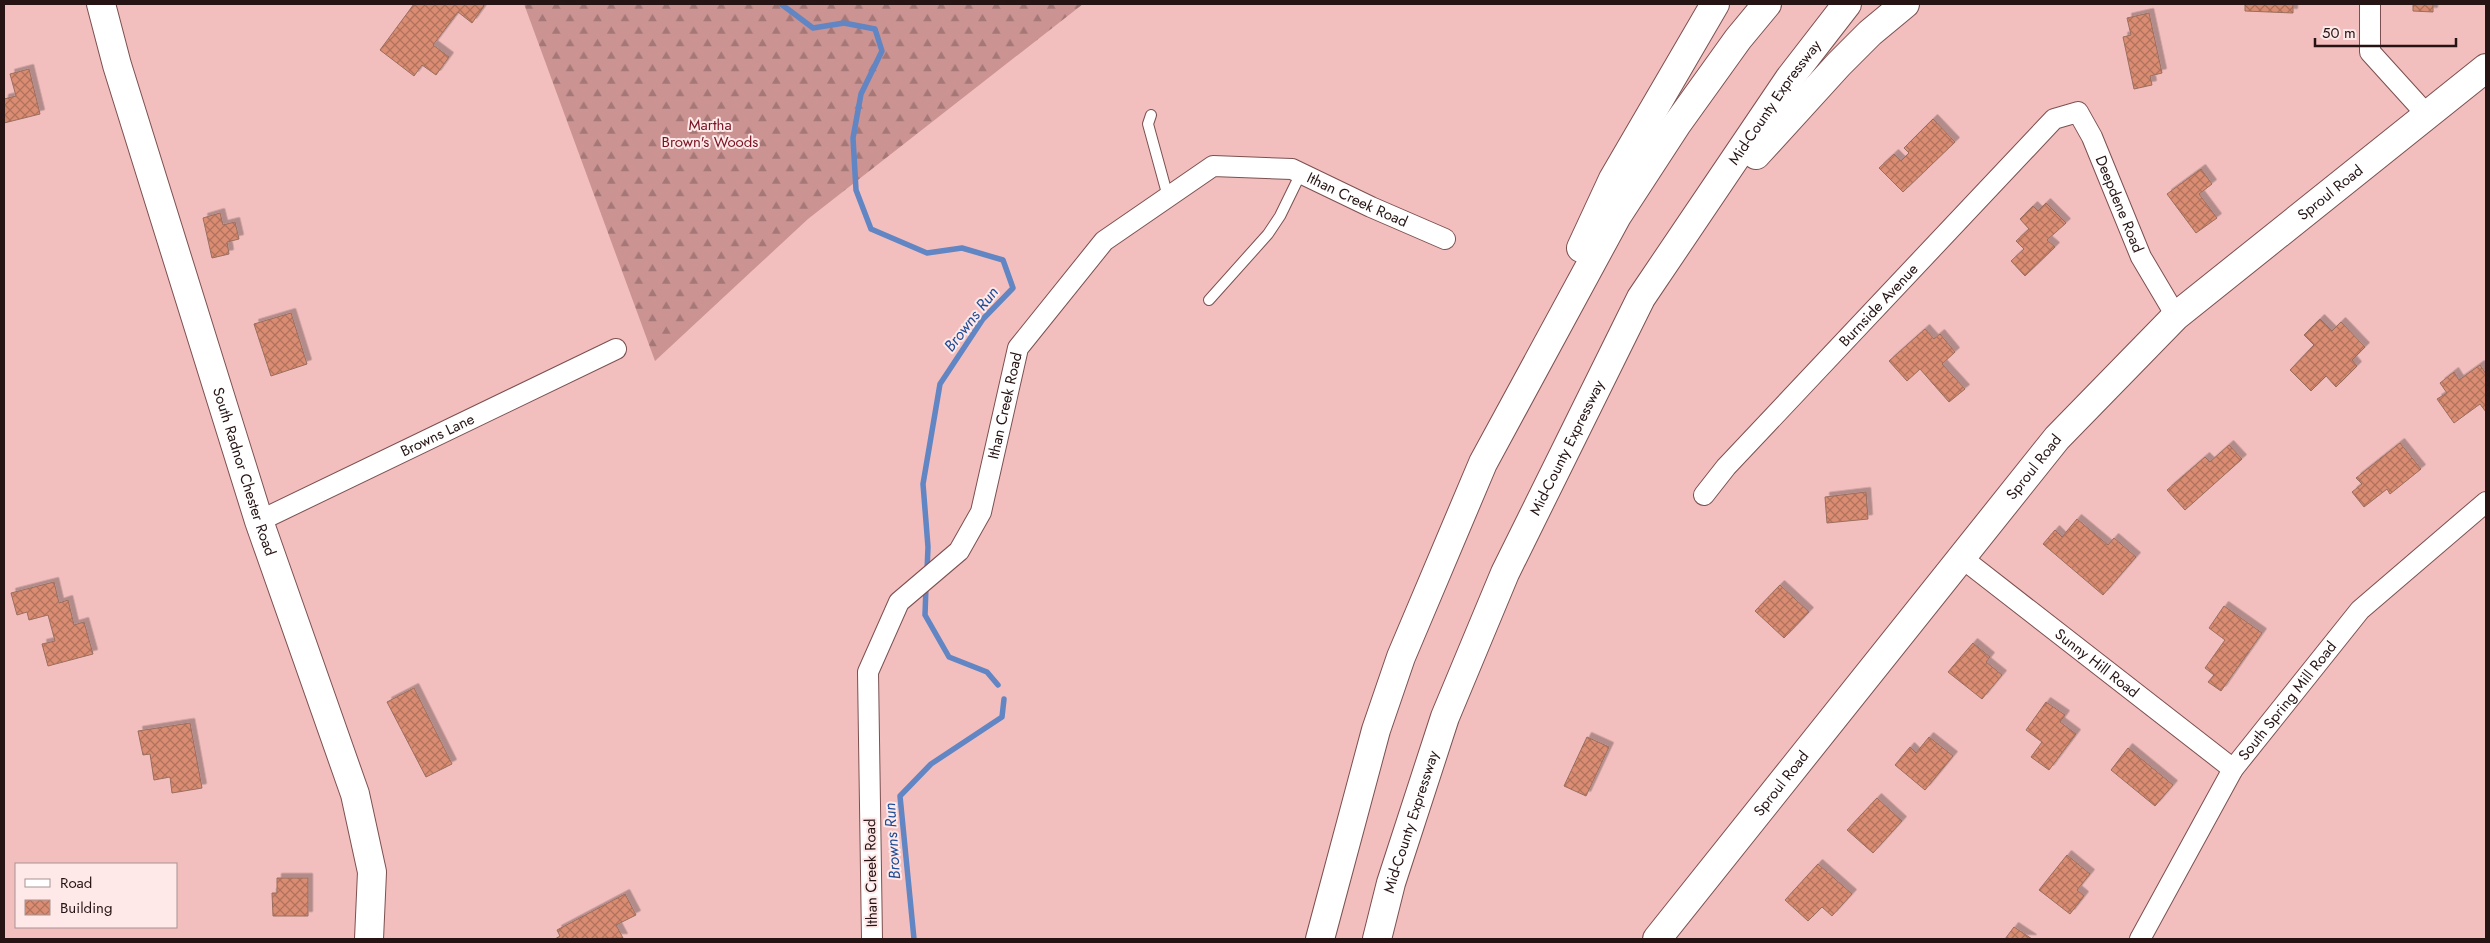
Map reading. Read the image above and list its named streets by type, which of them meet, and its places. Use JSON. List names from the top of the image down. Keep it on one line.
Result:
{"streets":{"main road":["Mid-County Expressway","Sproul Road","South Radnor Chester Road"],"street":["Ithan Creek Road","Deepdene Road","Burnside Avenue","Browns Lane","Sunny Hill Road","South Spring Mill Road"]},"crossings":[["Sproul Road","Deepdene Road"],["Sproul Road","Sunny Hill Road"],["Deepdene Road","Burnside Avenue"],["Browns Lane","South Radnor Chester Road"],["Sunny Hill Road","South Spring Mill Road"]],"water":["Browns Run"],"parks":["Martha Brown's Woods"],"legend":["Road","Building"],"scale_bar":"50 m"}
